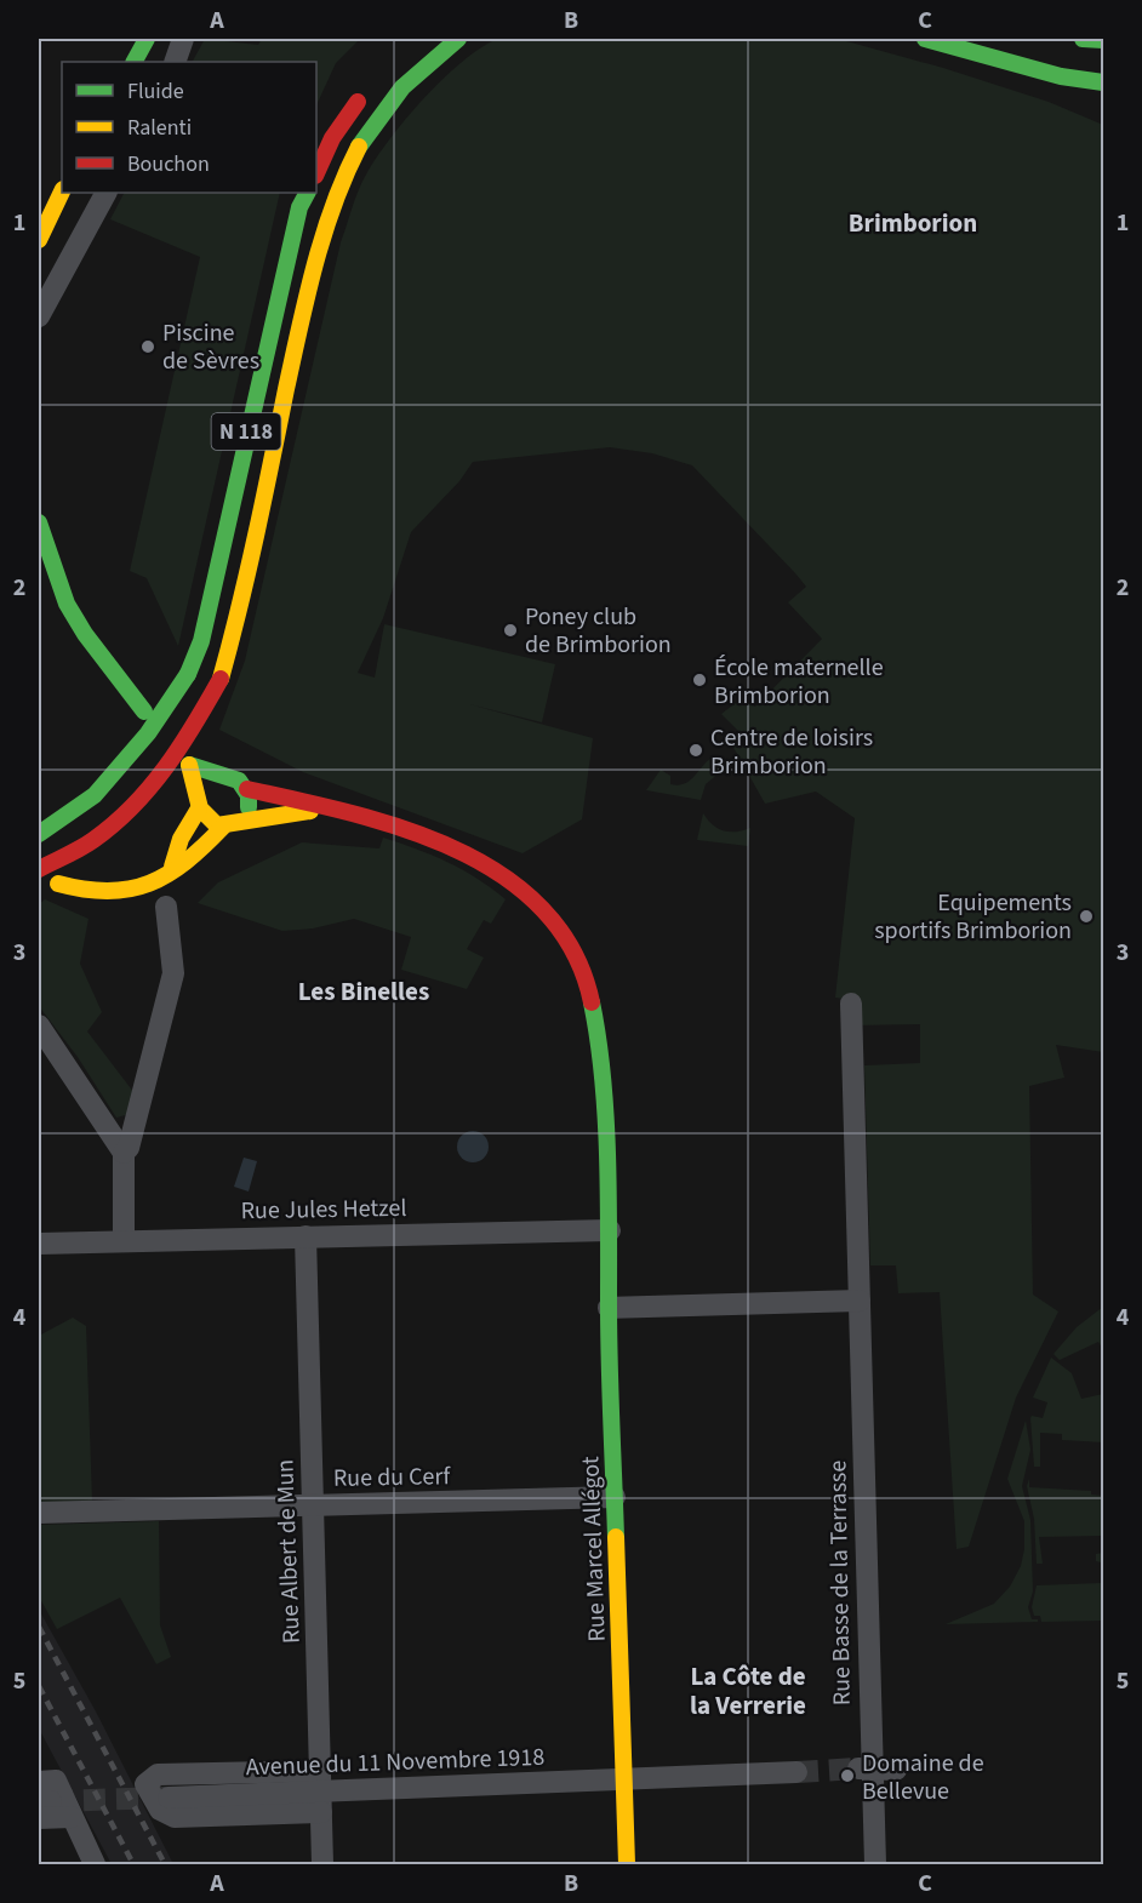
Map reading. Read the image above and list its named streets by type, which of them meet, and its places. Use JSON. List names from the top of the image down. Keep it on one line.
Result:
{"streets":{"main road":["N 118","Rue Marcel Allégot"],"street":["Rue Jules Hetzel","Rue du Cerf","Rue Albert de Mun","Rue Basse de la Terrasse","Avenue du 11 Novembre 1918"]},"crossings":[["Rue Jules Hetzel","Rue Marcel Allégot"],["Rue Jules Hetzel","Rue Albert de Mun"],["Rue du Cerf","Rue Marcel Allégot"],["Rue du Cerf","Rue Albert de Mun"],["Rue Marcel Allégot","Avenue du 11 Novembre 1918"],["Rue Albert de Mun","Avenue du 11 Novembre 1918"]],"districts":["Brimborion","Les Binelles","La Côte de la Verrerie"],"places":["Piscine de Sèvres","Poney club de Brimborion","École maternelle Brimborion","Centre de loisirs Brimborion","Equipements sportifs Brimborion","Domaine de Bellevue"],"legend":["Fluide","Ralenti","Bouchon"],"grid":{"columns":["A","B","C"],"rows":["1","2","3","4","5"]}}
